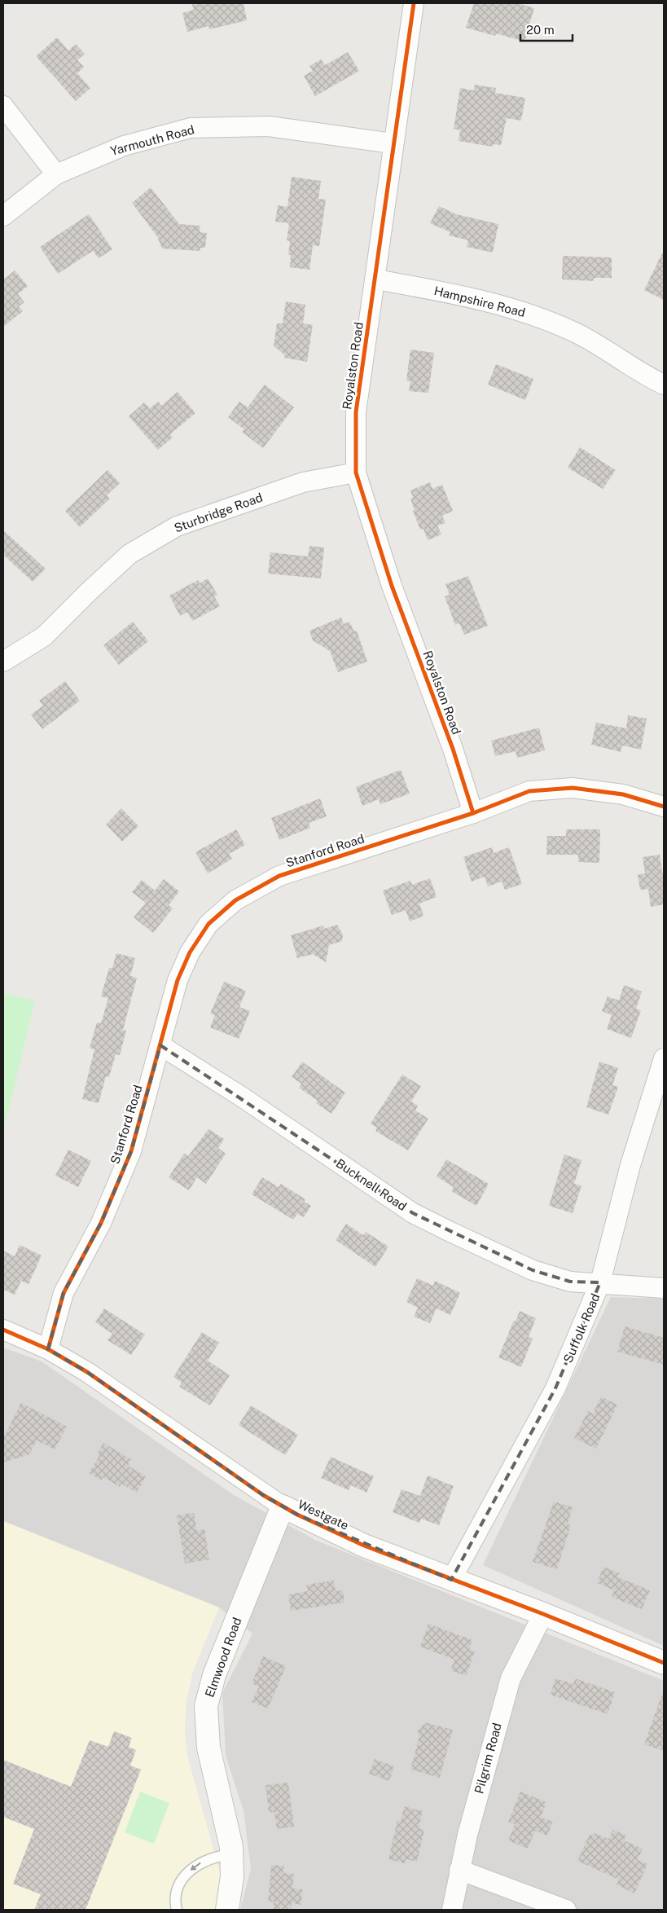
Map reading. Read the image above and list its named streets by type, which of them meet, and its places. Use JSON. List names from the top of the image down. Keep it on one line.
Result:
{"streets":{"street":["Yarmouth Road","Hampshire Road","Royalston Road","Sturbridge Road","Stanford Road","Bucknell Road","Suffolk Road","Westgate","Elmwood Road","Pilgrim Road"]},"crossings":[["Yarmouth Road","Royalston Road"],["Hampshire Road","Royalston Road"],["Royalston Road","Sturbridge Road"],["Royalston Road","Stanford Road"],["Stanford Road","Bucknell Road"],["Stanford Road","Westgate"],["Bucknell Road","Suffolk Road"],["Suffolk Road","Westgate"],["Westgate","Elmwood Road"],["Westgate","Pilgrim Road"]],"scale_bar":"20 m"}
